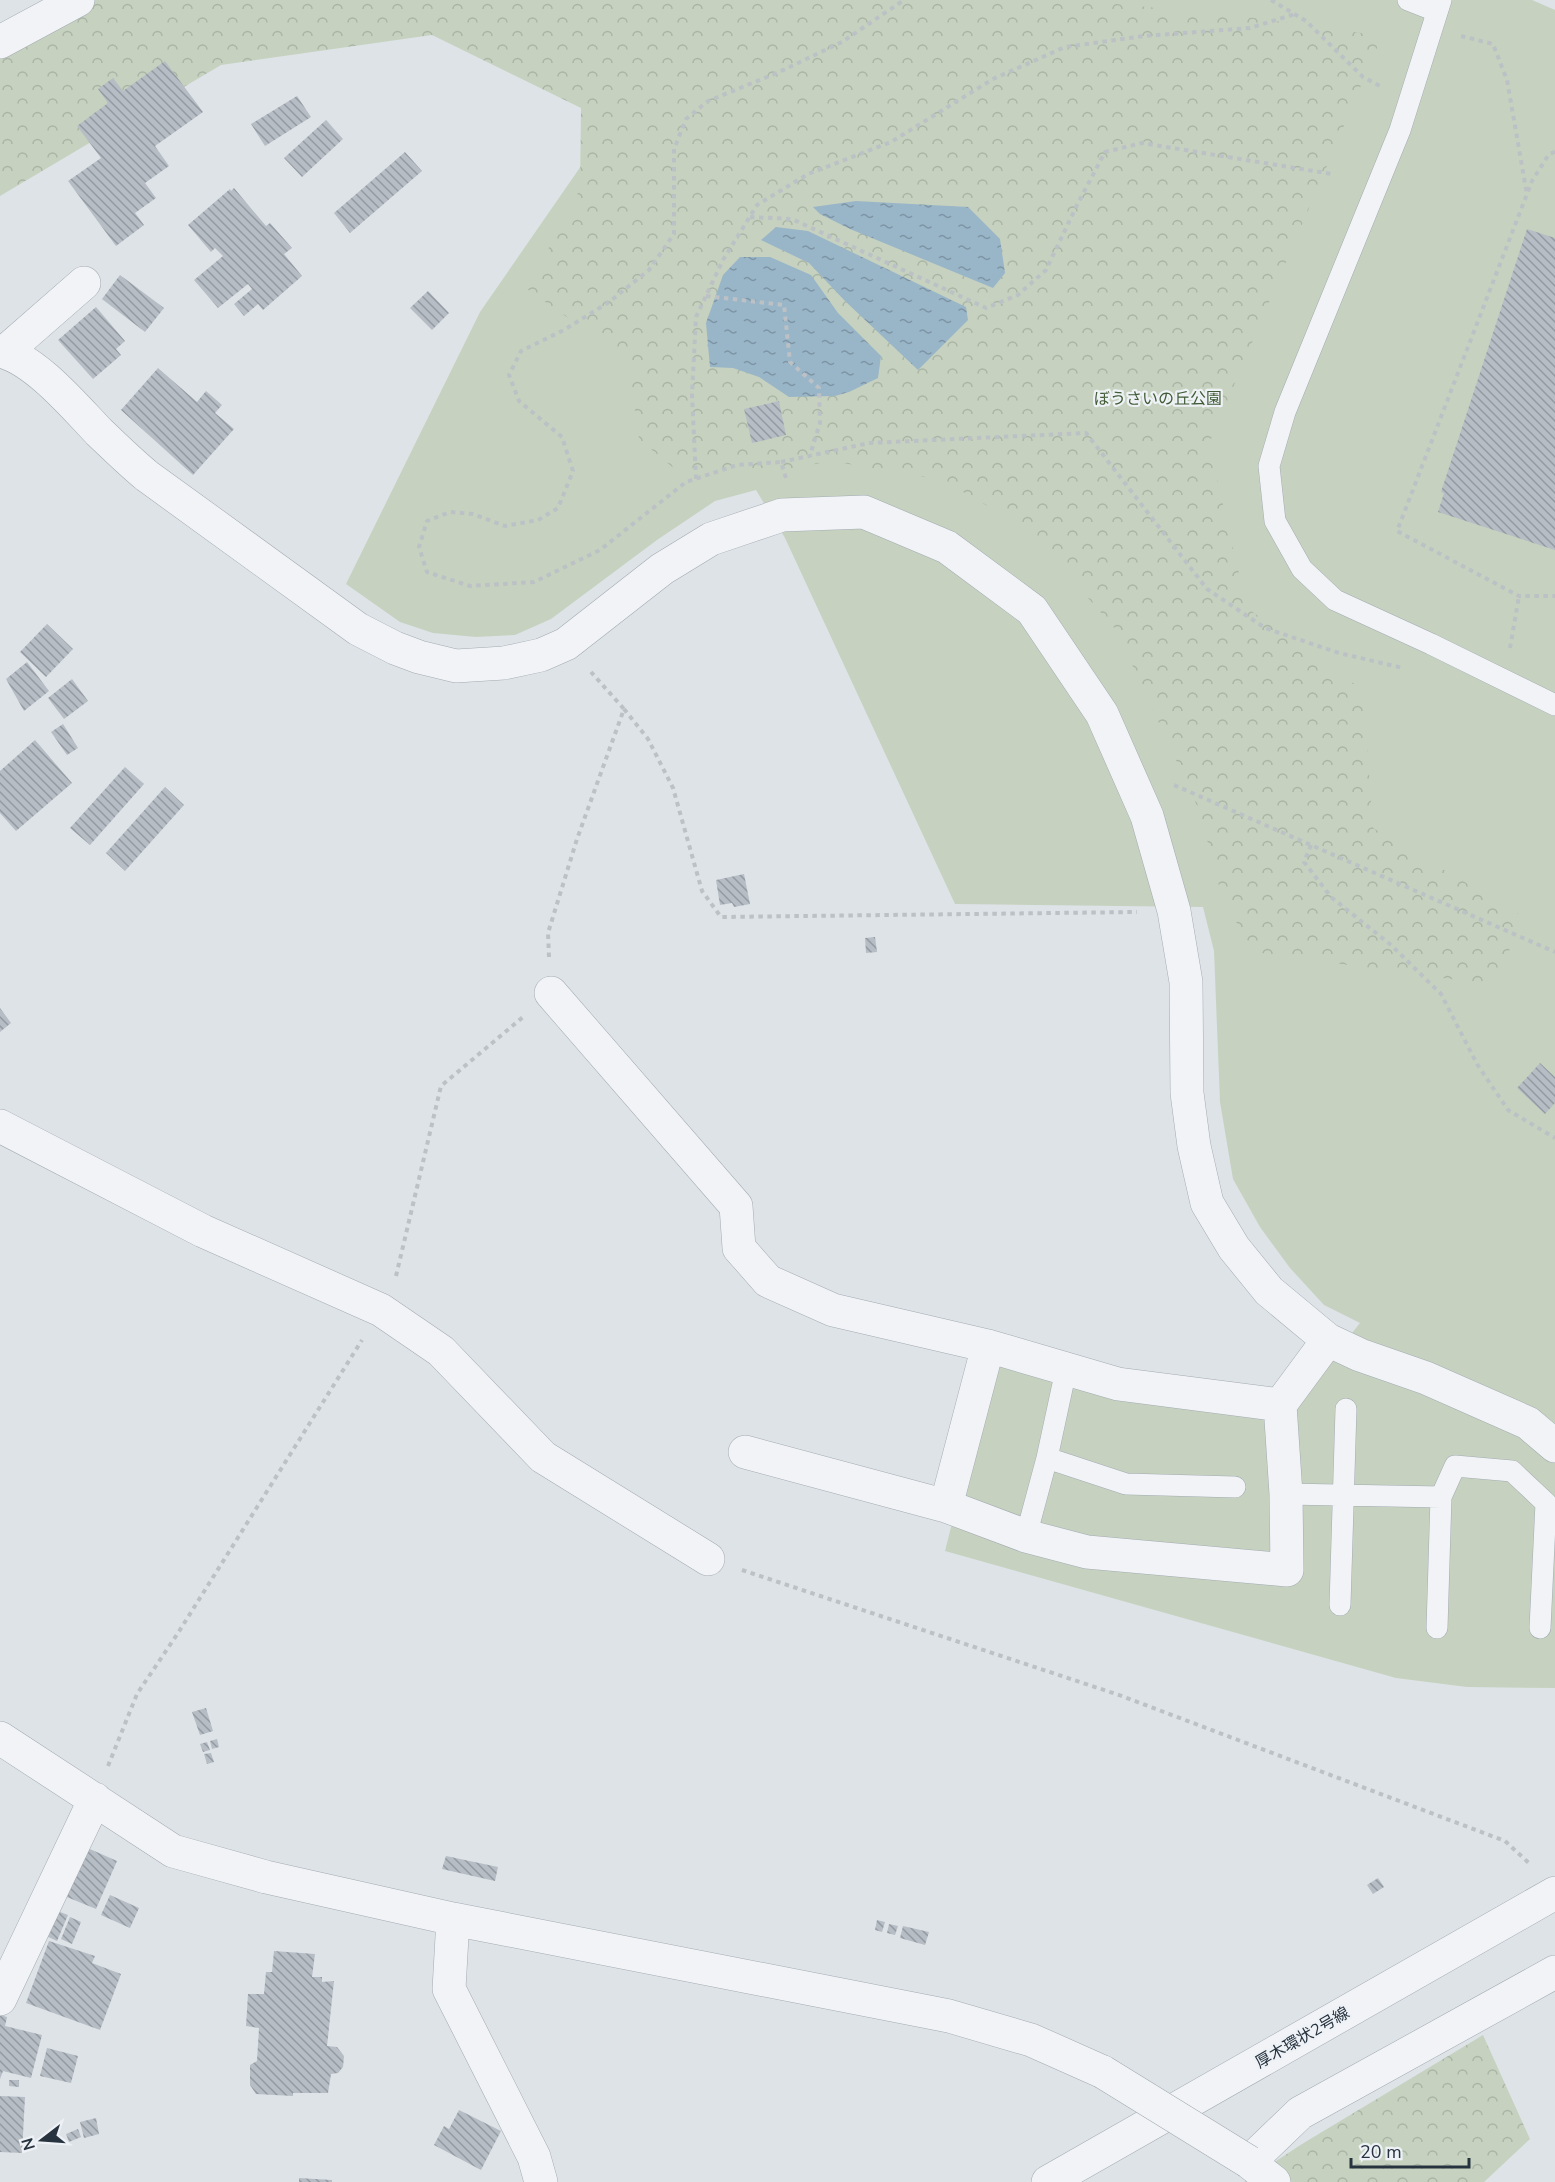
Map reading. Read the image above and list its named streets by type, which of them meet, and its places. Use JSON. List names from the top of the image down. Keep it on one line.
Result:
{"streets":{"street":["厚木環状2号線"]},"parks":["ぼうさいの丘公園"],"scale_bar":"20 m","north":"left"}
